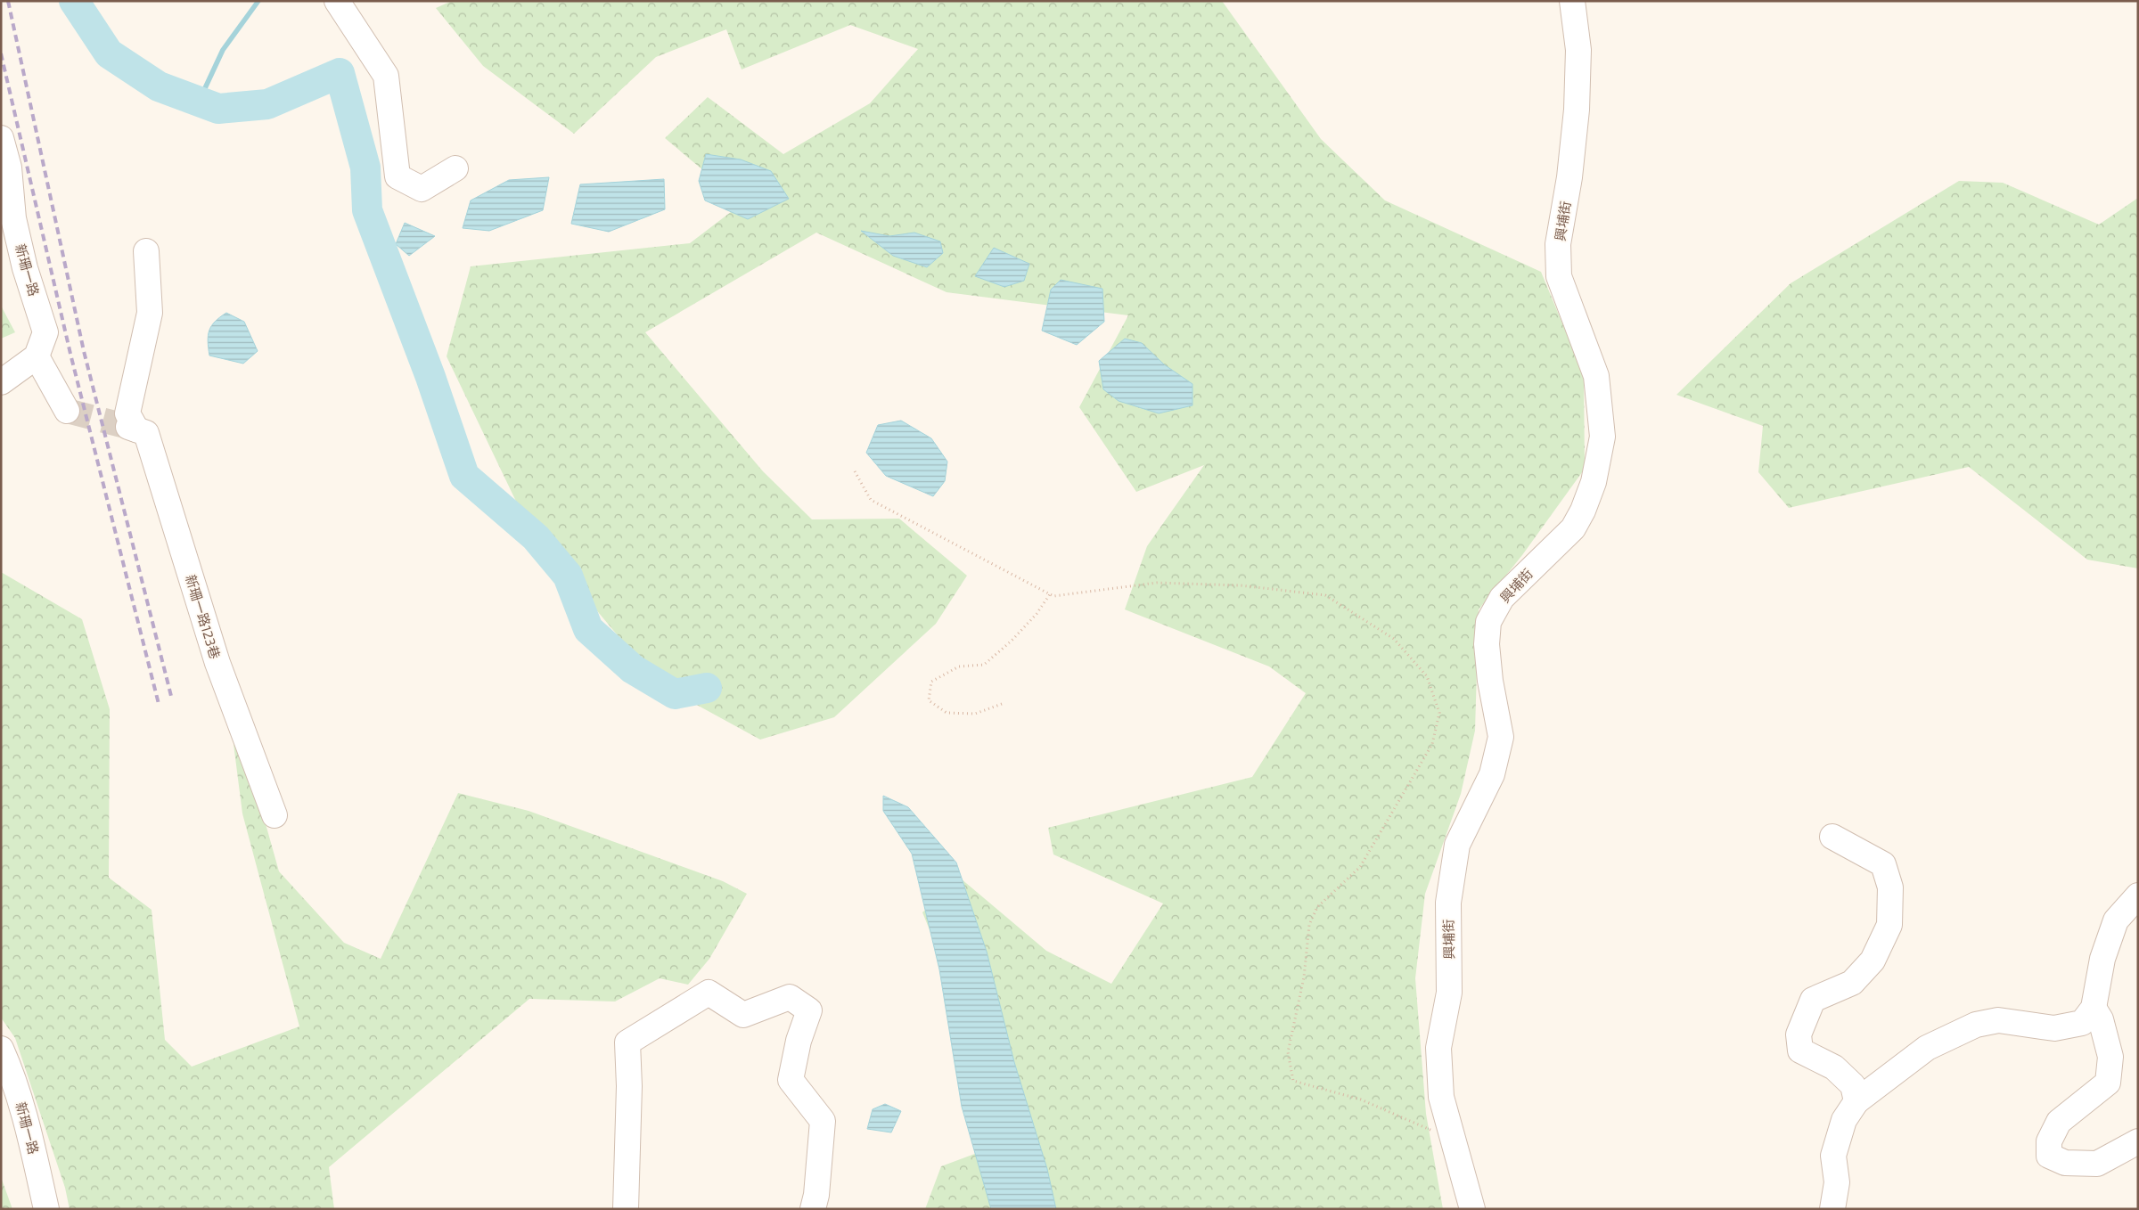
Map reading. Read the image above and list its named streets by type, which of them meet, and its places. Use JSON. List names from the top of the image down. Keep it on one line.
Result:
{"streets":{"street":["興埔街","新珊一路","新珊一路123巷"]}}
